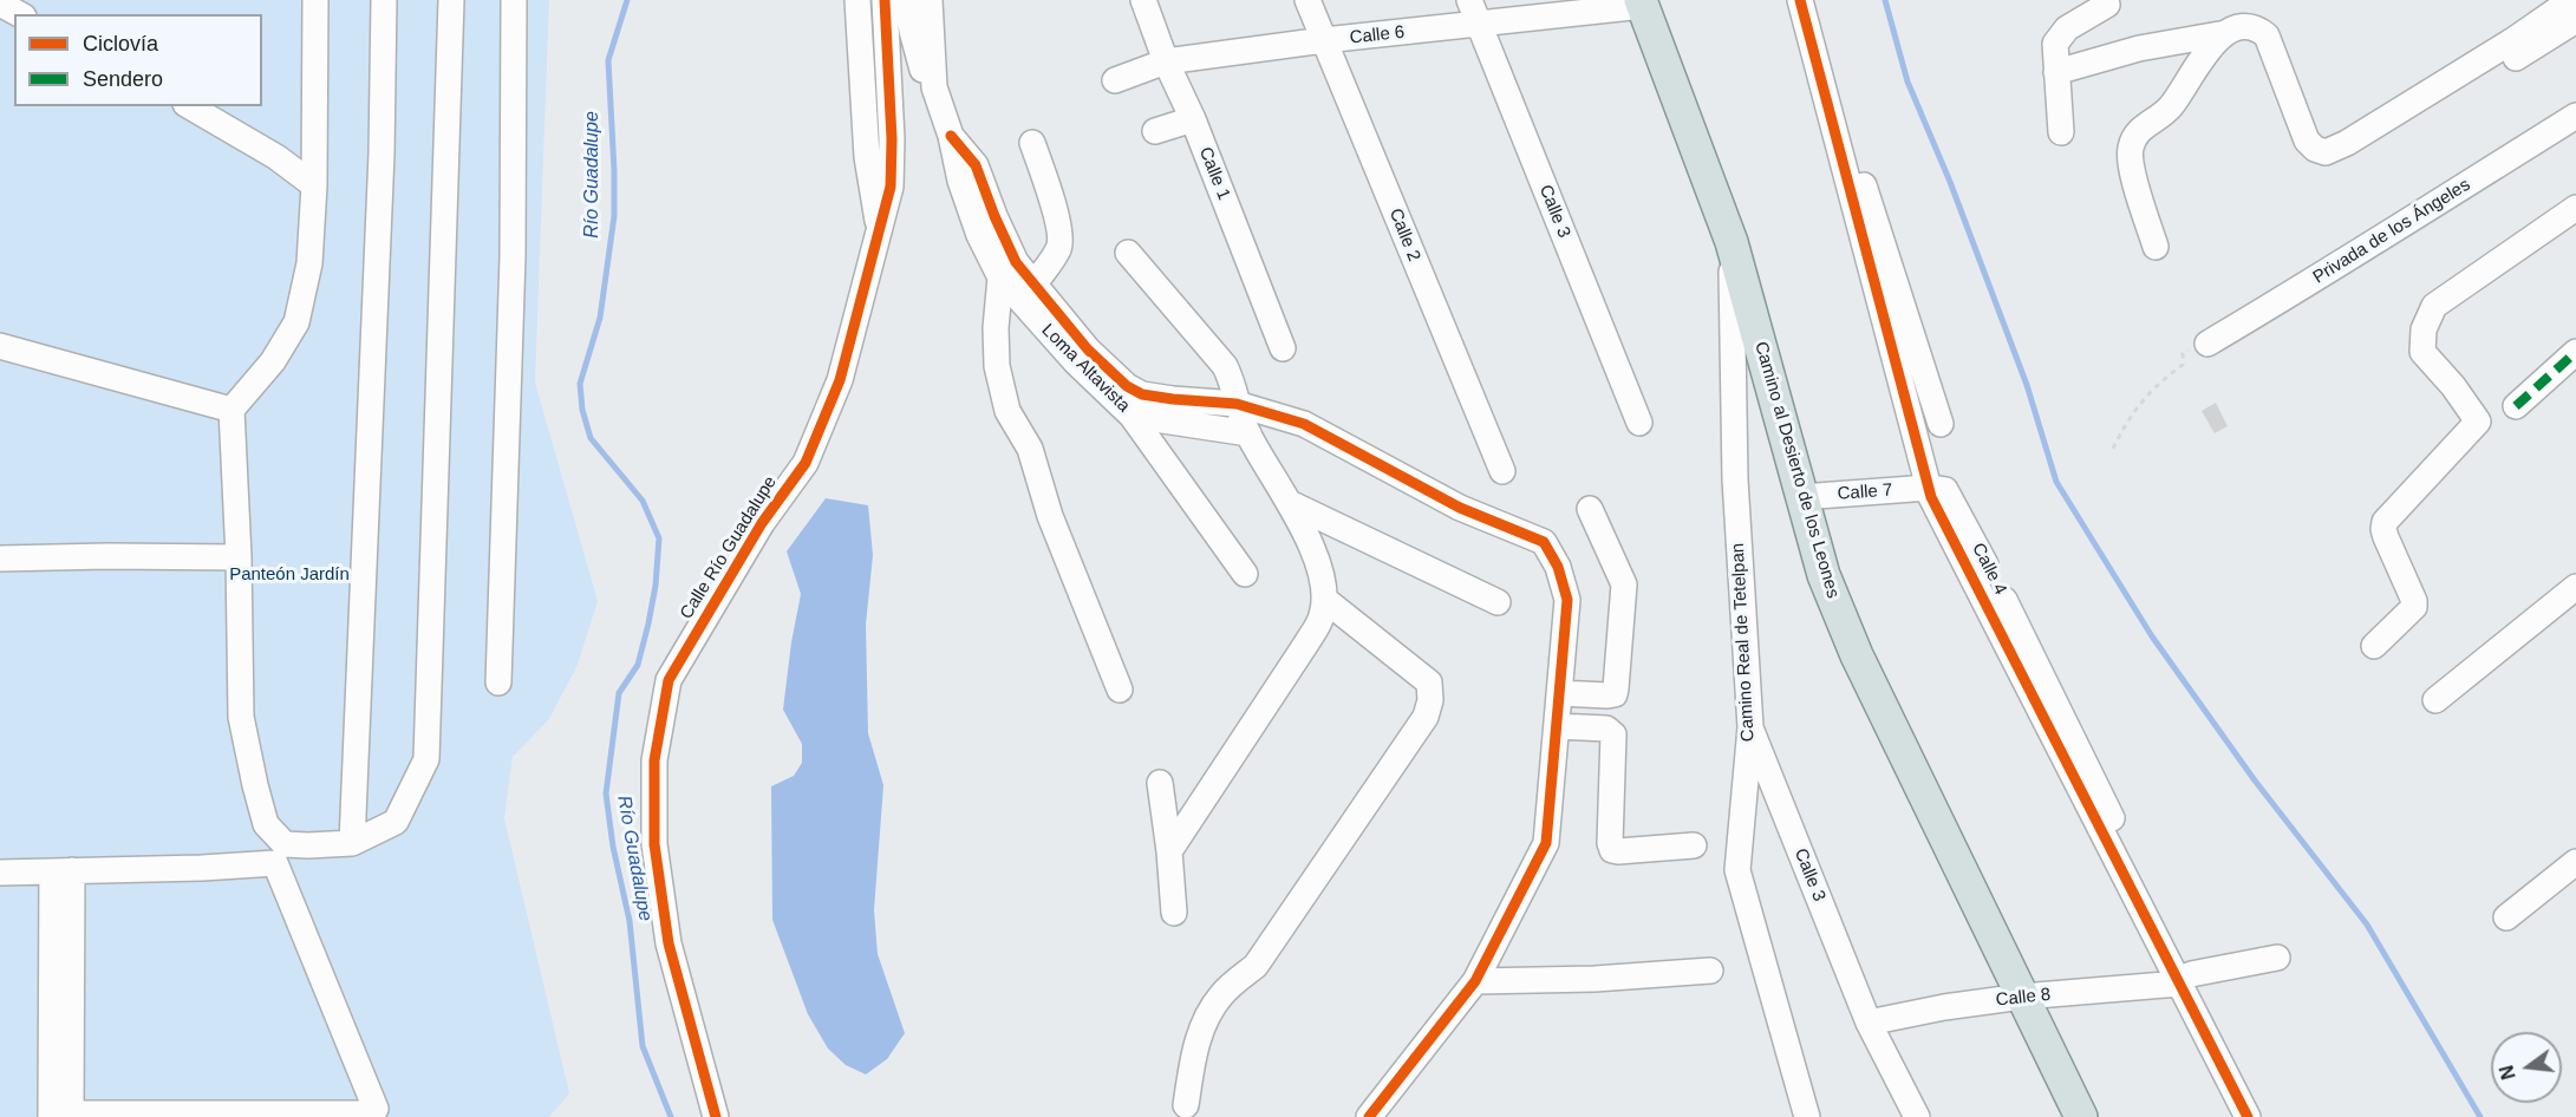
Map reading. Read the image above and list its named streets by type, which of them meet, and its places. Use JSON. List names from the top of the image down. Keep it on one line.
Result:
{"streets":{"main road":["Camino al Desierto de los Leones"],"street":["Calle 6","Calle 1","Calle 3","Privada de los Ángeles","Calle 2","Loma Altavista","Calle 7","Calle Río Guadalupe","Calle 4","Camino Real de Tetelpan","Calle 8"]},"crossings":[["Calle 6","Calle 1"],["Calle 6","Calle 3"],["Calle 6","Calle 2"],["Calle 6","Camino al Desierto de los Leones"],["Calle 3","Camino Real de Tetelpan"],["Calle 3","Calle 8"],["Camino al Desierto de los Leones","Calle 7"],["Camino al Desierto de los Leones","Camino Real de Tetelpan"],["Camino al Desierto de los Leones","Calle 8"],["Calle 7","Calle 4"],["Calle 4","Calle 8"]],"water":["Río Guadalupe"],"parks":["Panteón Jardín"],"legend":["Ciclovía","Sendero"],"north":"left"}
